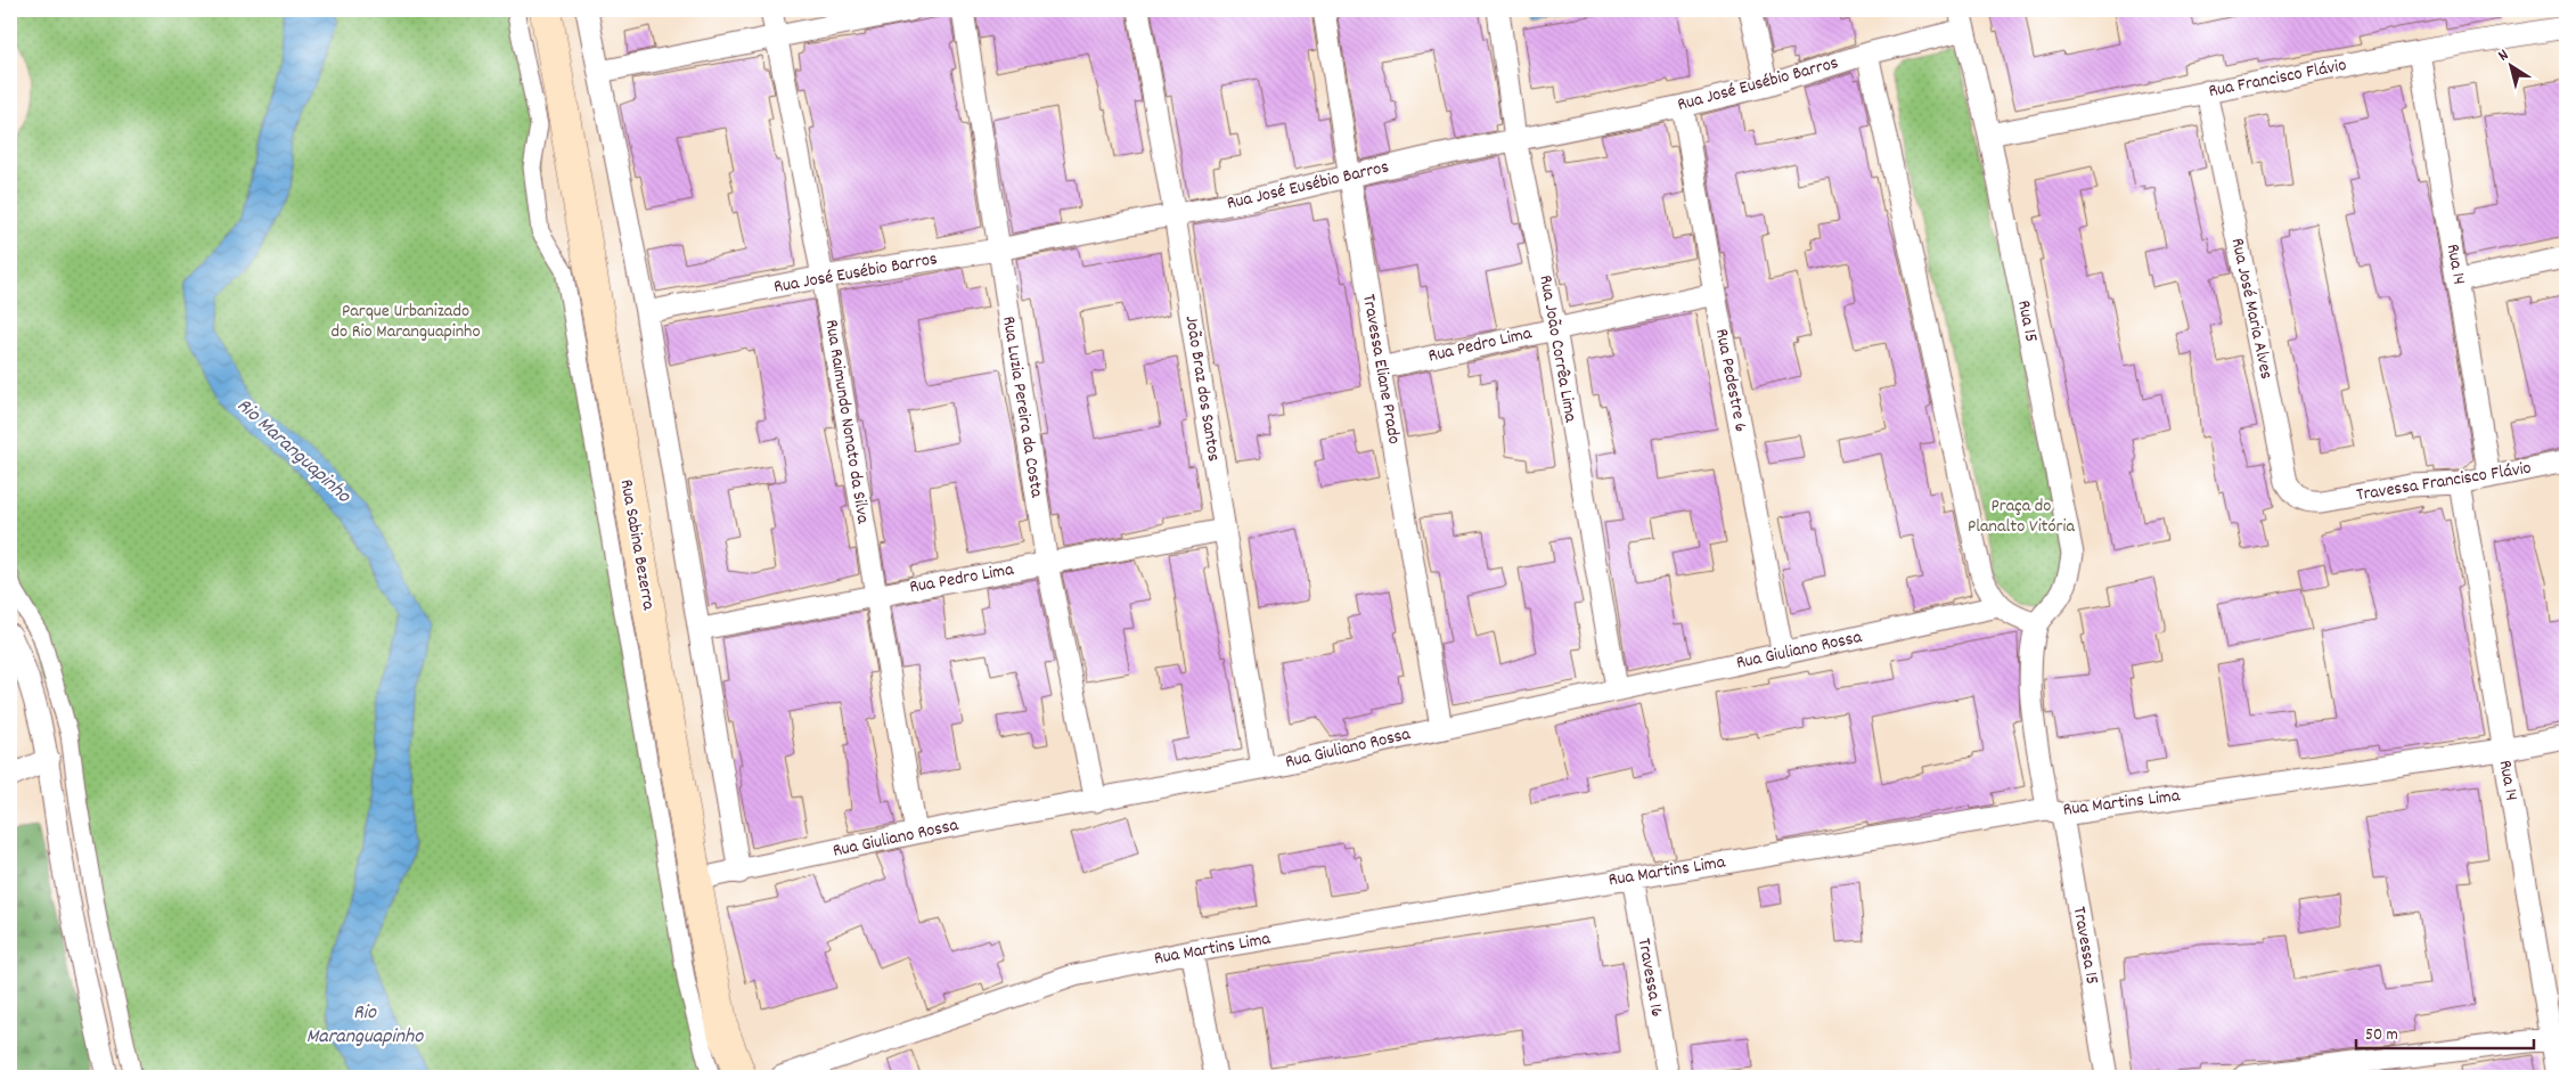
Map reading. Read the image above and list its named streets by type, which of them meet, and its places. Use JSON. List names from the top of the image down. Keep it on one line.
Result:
{"streets":{"main road":["Rua Sabina Bezerra"],"street":["Rua Francisco Flávio","Rua José Eusébio Barros","Rua 14","Rua José Maria Alves","Rua 15","Rua Pedro Lima","Rua João Corrêa Lima","Travessa Eliane Prado","Rua Pedestre 6","João Braz dos Santos","Rua Luzia Pereira da Costa","Rua Raimundo Nonato da Silva","Travessa Francisco Flávio","Rua Giuliano Rossa","Rua Martins Lima","Travessa 15","Travessa 16"]},"crossings":[["Rua Francisco Flávio","Rua 14"],["Rua Francisco Flávio","Rua José Maria Alves"],["Rua Francisco Flávio","Rua 15"],["Rua José Eusébio Barros","Rua 15"],["Rua José Eusébio Barros","Rua João Corrêa Lima"],["Rua José Eusébio Barros","Travessa Eliane Prado"],["Rua José Eusébio Barros","Rua Pedestre 6"],["Rua José Eusébio Barros","João Braz dos Santos"],["Rua José Eusébio Barros","Rua Luzia Pereira da Costa"],["Rua José Eusébio Barros","Rua Raimundo Nonato da Silva"],["Rua 14","Travessa Francisco Flávio"],["Rua 14","Rua Martins Lima"],["Rua José Maria Alves","Travessa Francisco Flávio"],["Rua Pedro Lima","Rua João Corrêa Lima"],["Rua Pedro Lima","Travessa Eliane Prado"],["Rua Pedro Lima","Rua Pedestre 6"],["Rua Pedro Lima","João Braz dos Santos"],["Rua Pedro Lima","Rua Luzia Pereira da Costa"],["Rua Pedro Lima","Rua Raimundo Nonato da Silva"],["Rua João Corrêa Lima","Rua Giuliano Rossa"],["Travessa Eliane Prado","Rua Giuliano Rossa"],["Rua Pedestre 6","Rua Giuliano Rossa"],["João Braz dos Santos","Rua Giuliano Rossa"],["Rua Luzia Pereira da Costa","Rua Giuliano Rossa"],["Rua Raimundo Nonato da Silva","Rua Giuliano Rossa"],["Rua Sabina Bezerra","Rua Giuliano Rossa"],["Rua Martins Lima","Travessa 15"],["Rua Martins Lima","Travessa 16"]],"water":["Rio Maranguapinho"],"parks":["Parque Urbanizado do Rio Maranguapinho","Praça do Planalto Vitória"],"scale_bar":"50 m","north":"top left"}
